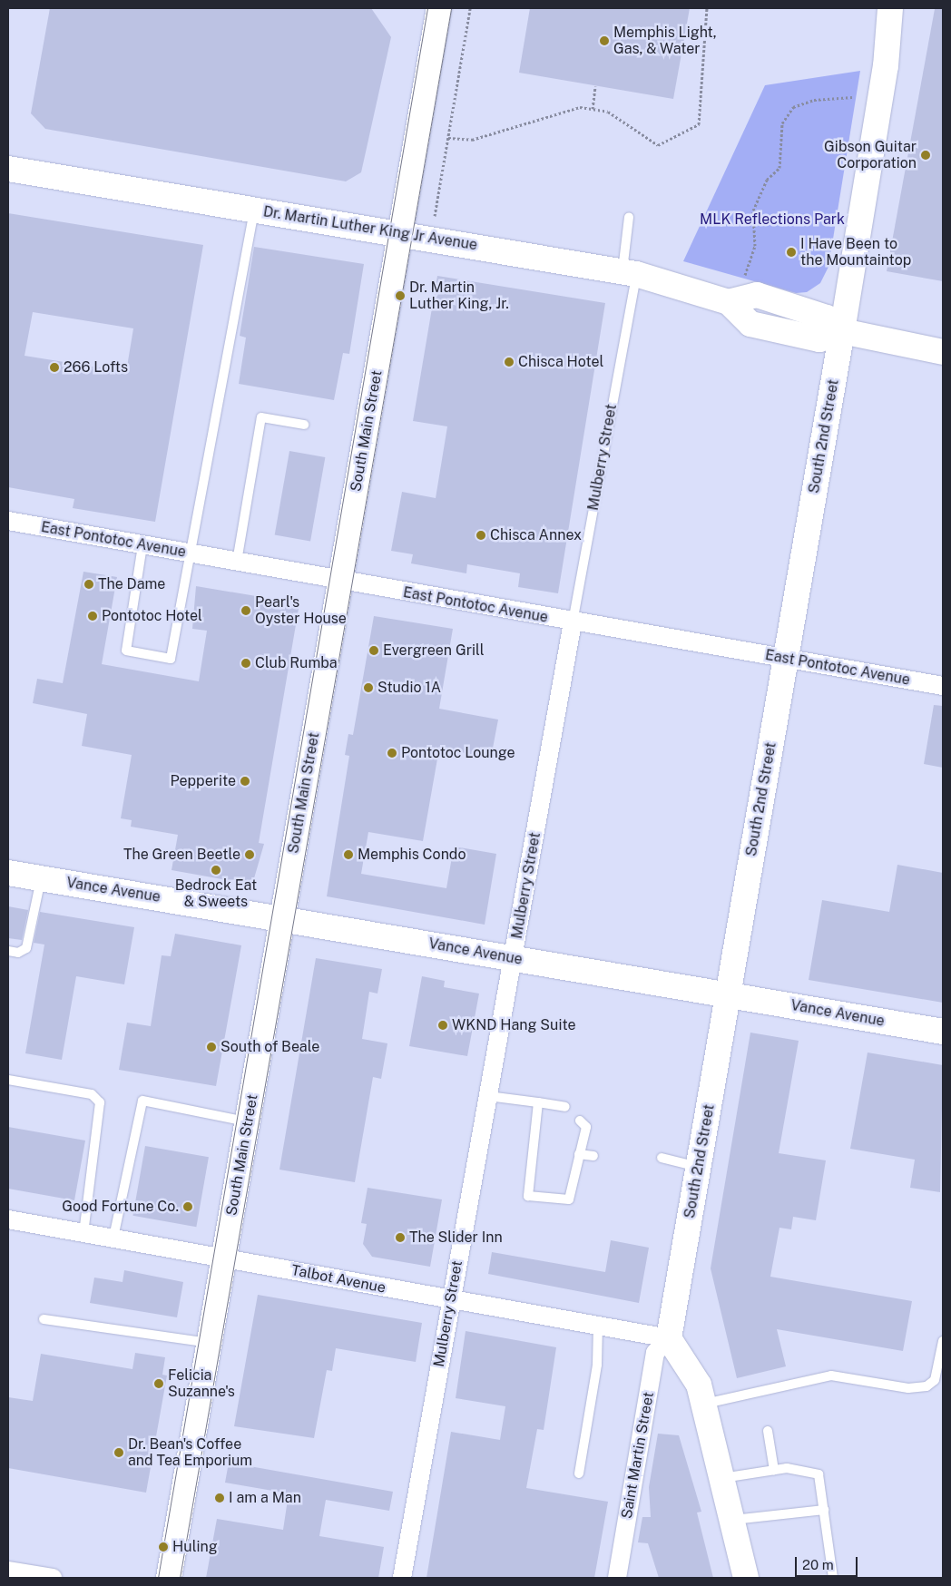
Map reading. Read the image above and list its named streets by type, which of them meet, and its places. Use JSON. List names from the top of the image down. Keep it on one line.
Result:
{"streets":{"main road":["Dr. Martin Luther King Jr Avenue","South Main Street","South 2nd Street","Vance Avenue"],"street":["Mulberry Street","East Pontotoc Avenue","Talbot Avenue","Saint Martin Street"]},"crossings":[["Dr. Martin Luther King Jr Avenue","South Main Street"],["Dr. Martin Luther King Jr Avenue","South 2nd Street"],["Dr. Martin Luther King Jr Avenue","Mulberry Street"],["South Main Street","East Pontotoc Avenue"],["South Main Street","Vance Avenue"],["South Main Street","Talbot Avenue"],["South 2nd Street","East Pontotoc Avenue"],["South 2nd Street","Vance Avenue"],["South 2nd Street","Talbot Avenue"],["South 2nd Street","Saint Martin Street"],["Mulberry Street","East Pontotoc Avenue"],["Mulberry Street","Vance Avenue"],["Mulberry Street","Talbot Avenue"],["Talbot Avenue","Saint Martin Street"]],"parks":["MLK Reflections Park"],"places":["Memphis Light, Gas, & Water","Gibson Guitar Corporation","I Have Been to the Mountaintop","Dr. Martin Luther King, Jr.","Chisca Hotel","266 Lofts","Chisca Annex","The Dame","Pearl's Oyster House","Pontotoc Hotel","Evergreen Grill","Club Rumba","Studio 1A","Pontotoc Lounge","Pepperite","The Green Beetle","Memphis Condo","Bedrock Eat & Sweets","WKND Hang Suite","South of Beale","Good Fortune Co.","The Slider Inn","Felicia Suzanne's","Dr. Bean's Coffee and Tea Emporium","I am a Man","Huling"],"scale_bar":"20 m"}
